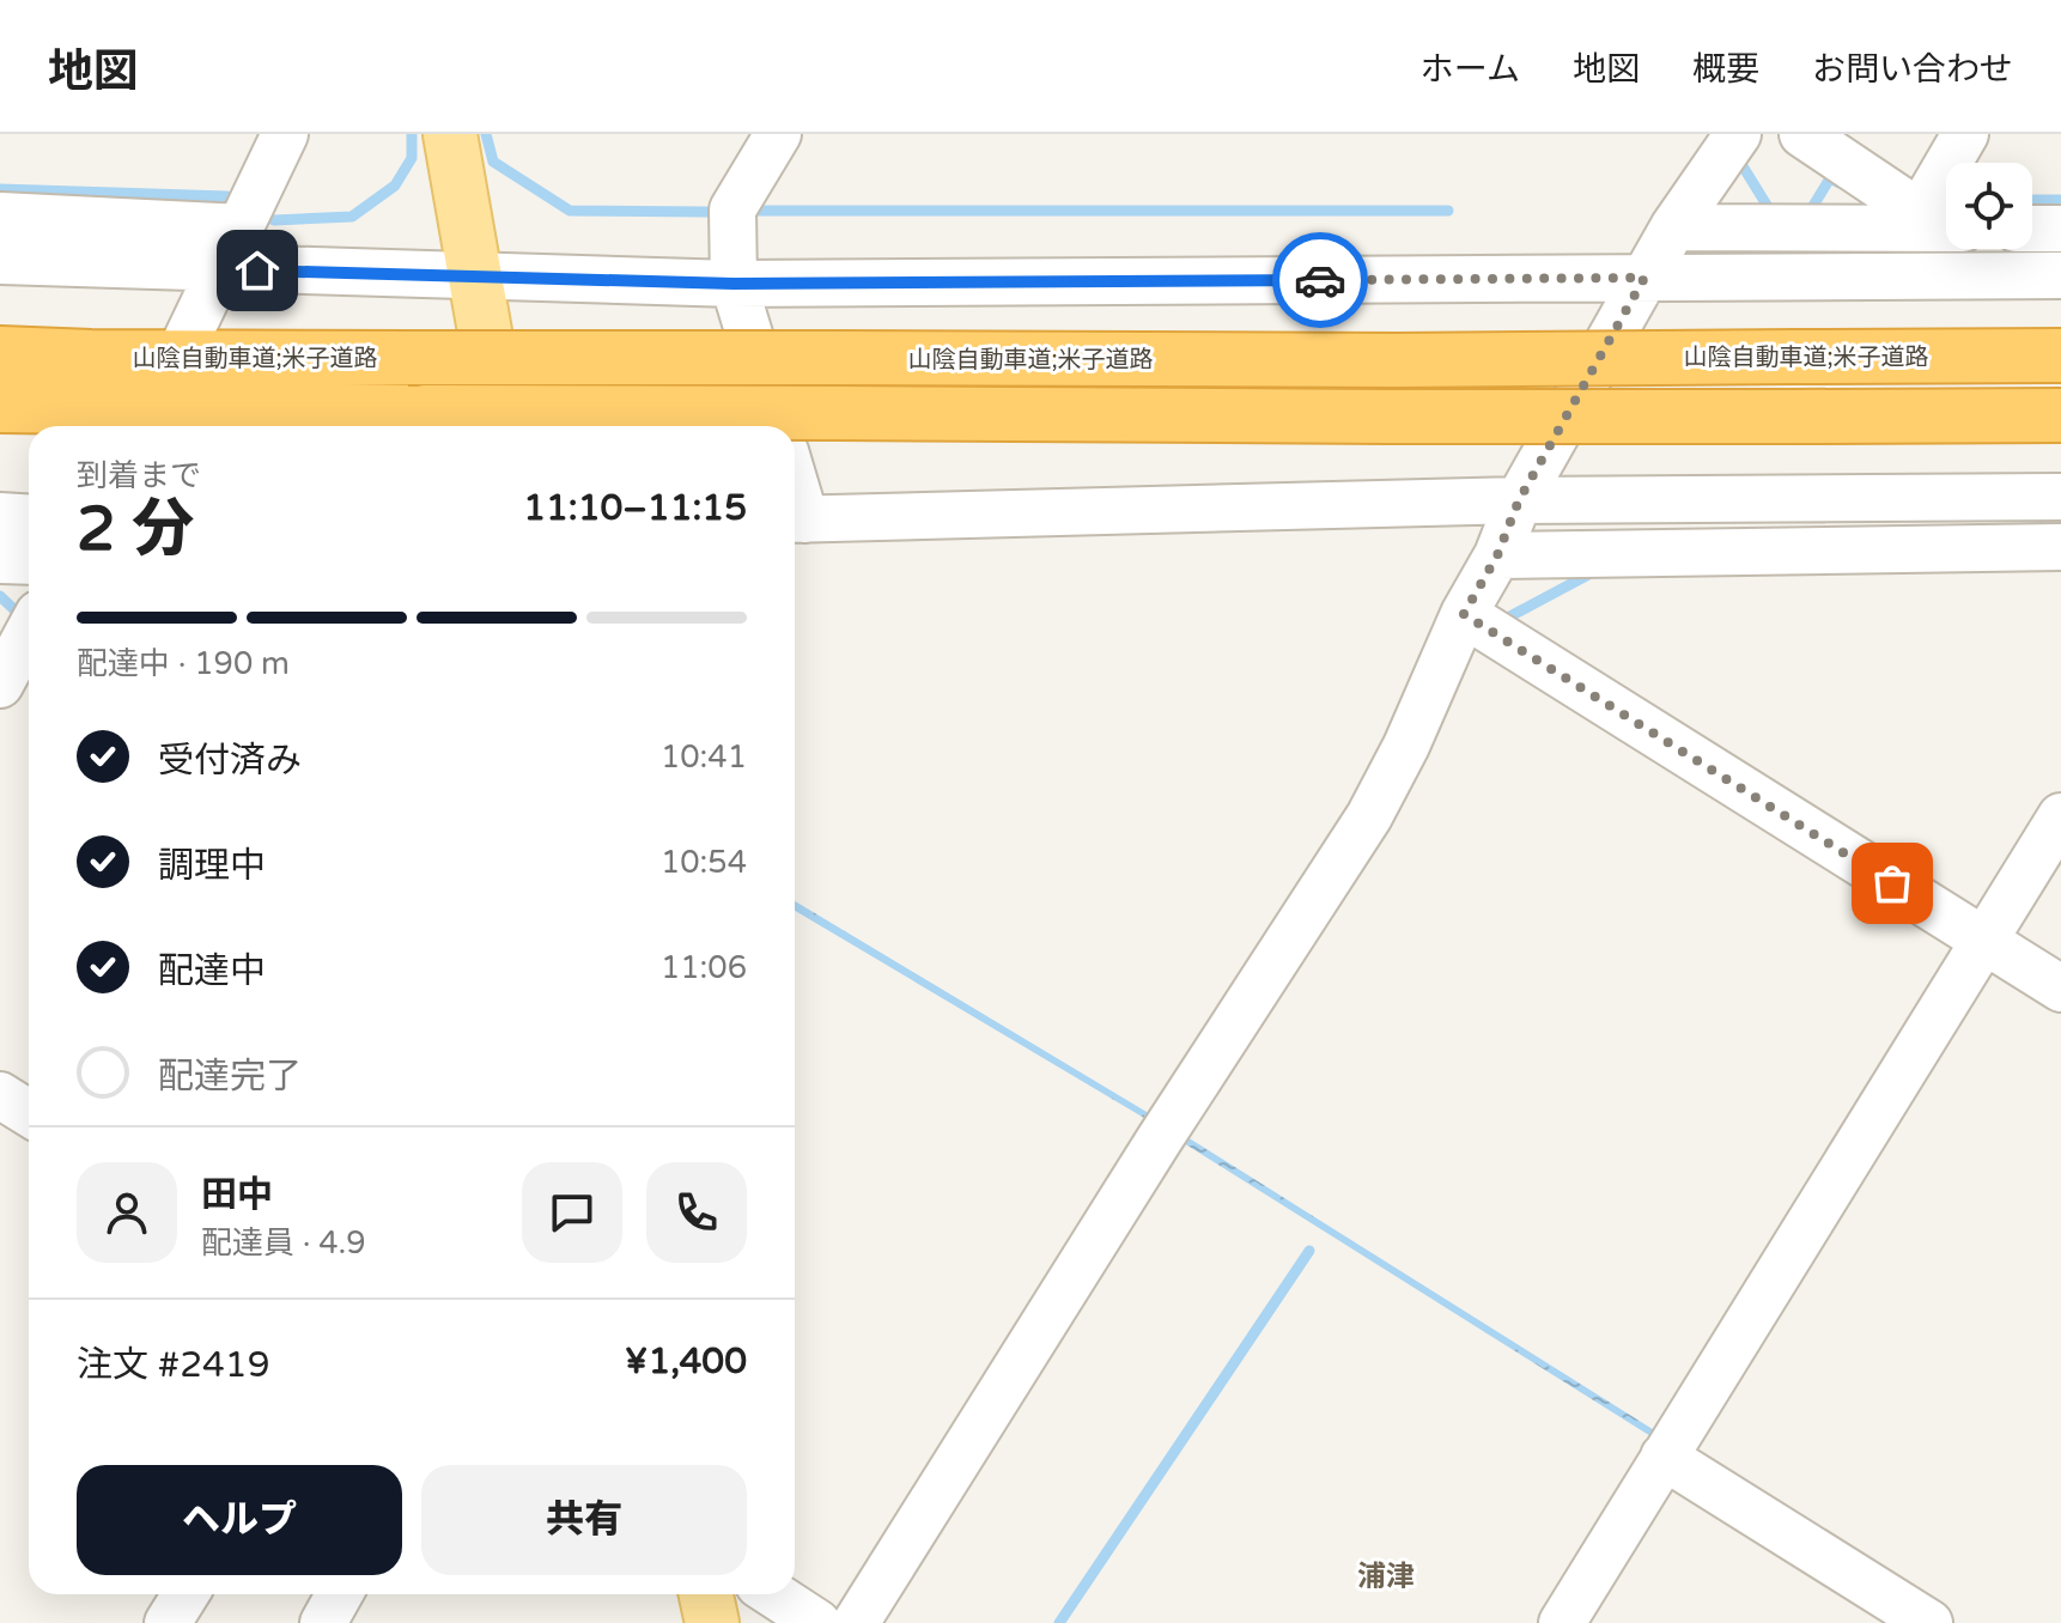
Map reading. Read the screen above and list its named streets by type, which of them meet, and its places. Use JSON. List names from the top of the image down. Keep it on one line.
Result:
{"streets":{"highway":["山陰自動車道;米子道路"]},"districts":["浦津"],"page":{"header":"地図","nav":["ホーム","地図","概要","お問い合わせ"],"heading":["2 分","到着まで","11:10–11:15"],"panel":["田中","配達員 · 4.9","注文 #2419","¥1,400"],"bar":"配達中 · 190 m","list":[["受付済み","10:41"],["調理中","10:54"],["配達中","11:06"],"配達完了"],"buttons":["ヘルプ","共有"]}}
